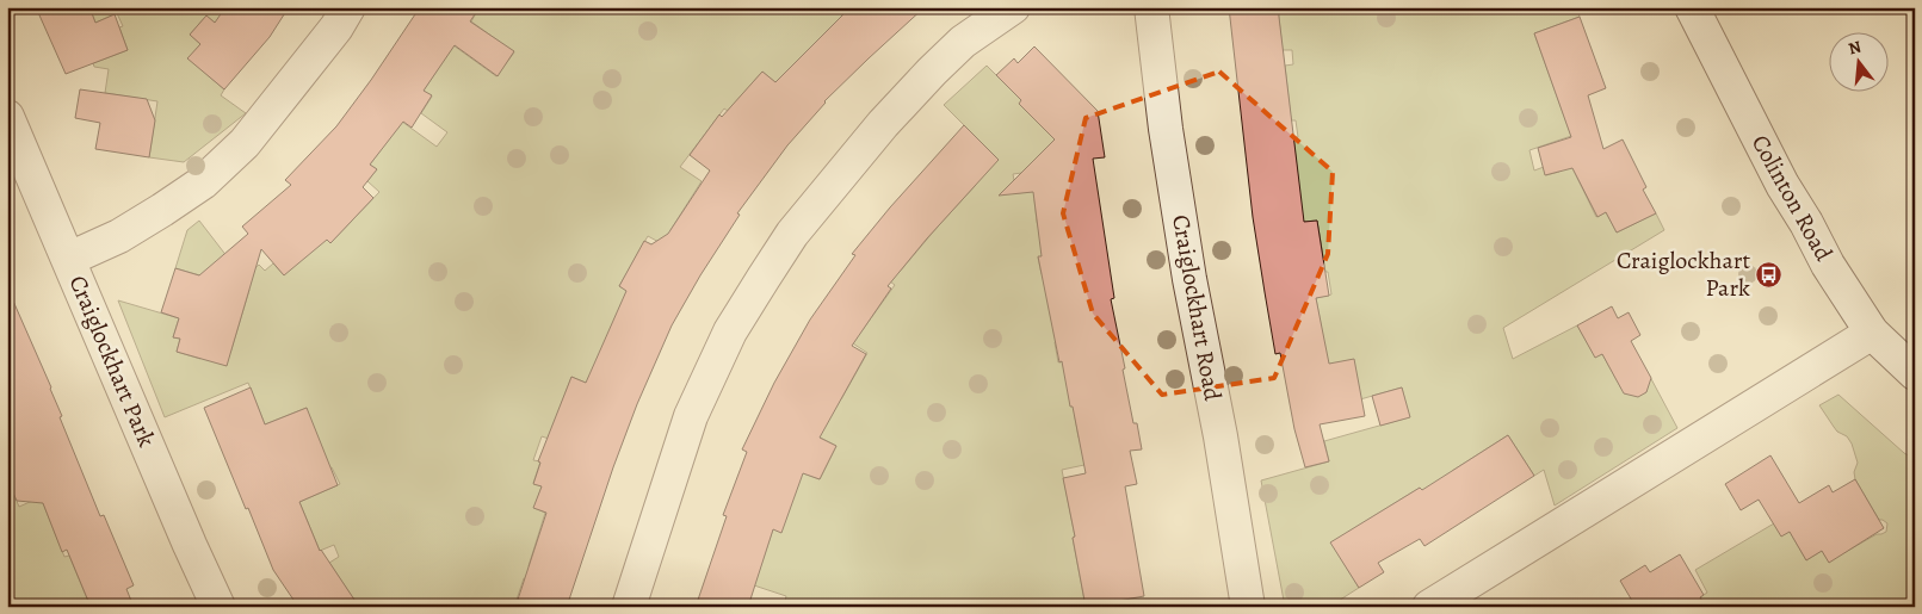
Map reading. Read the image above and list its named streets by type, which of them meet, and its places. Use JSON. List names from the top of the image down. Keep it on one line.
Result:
{"streets":{"street":["Colinton Road","Craiglockhart Road","Craiglockhart Park"]},"places":{"bus stop":["Craiglockhart Park"]},"north":"top"}
